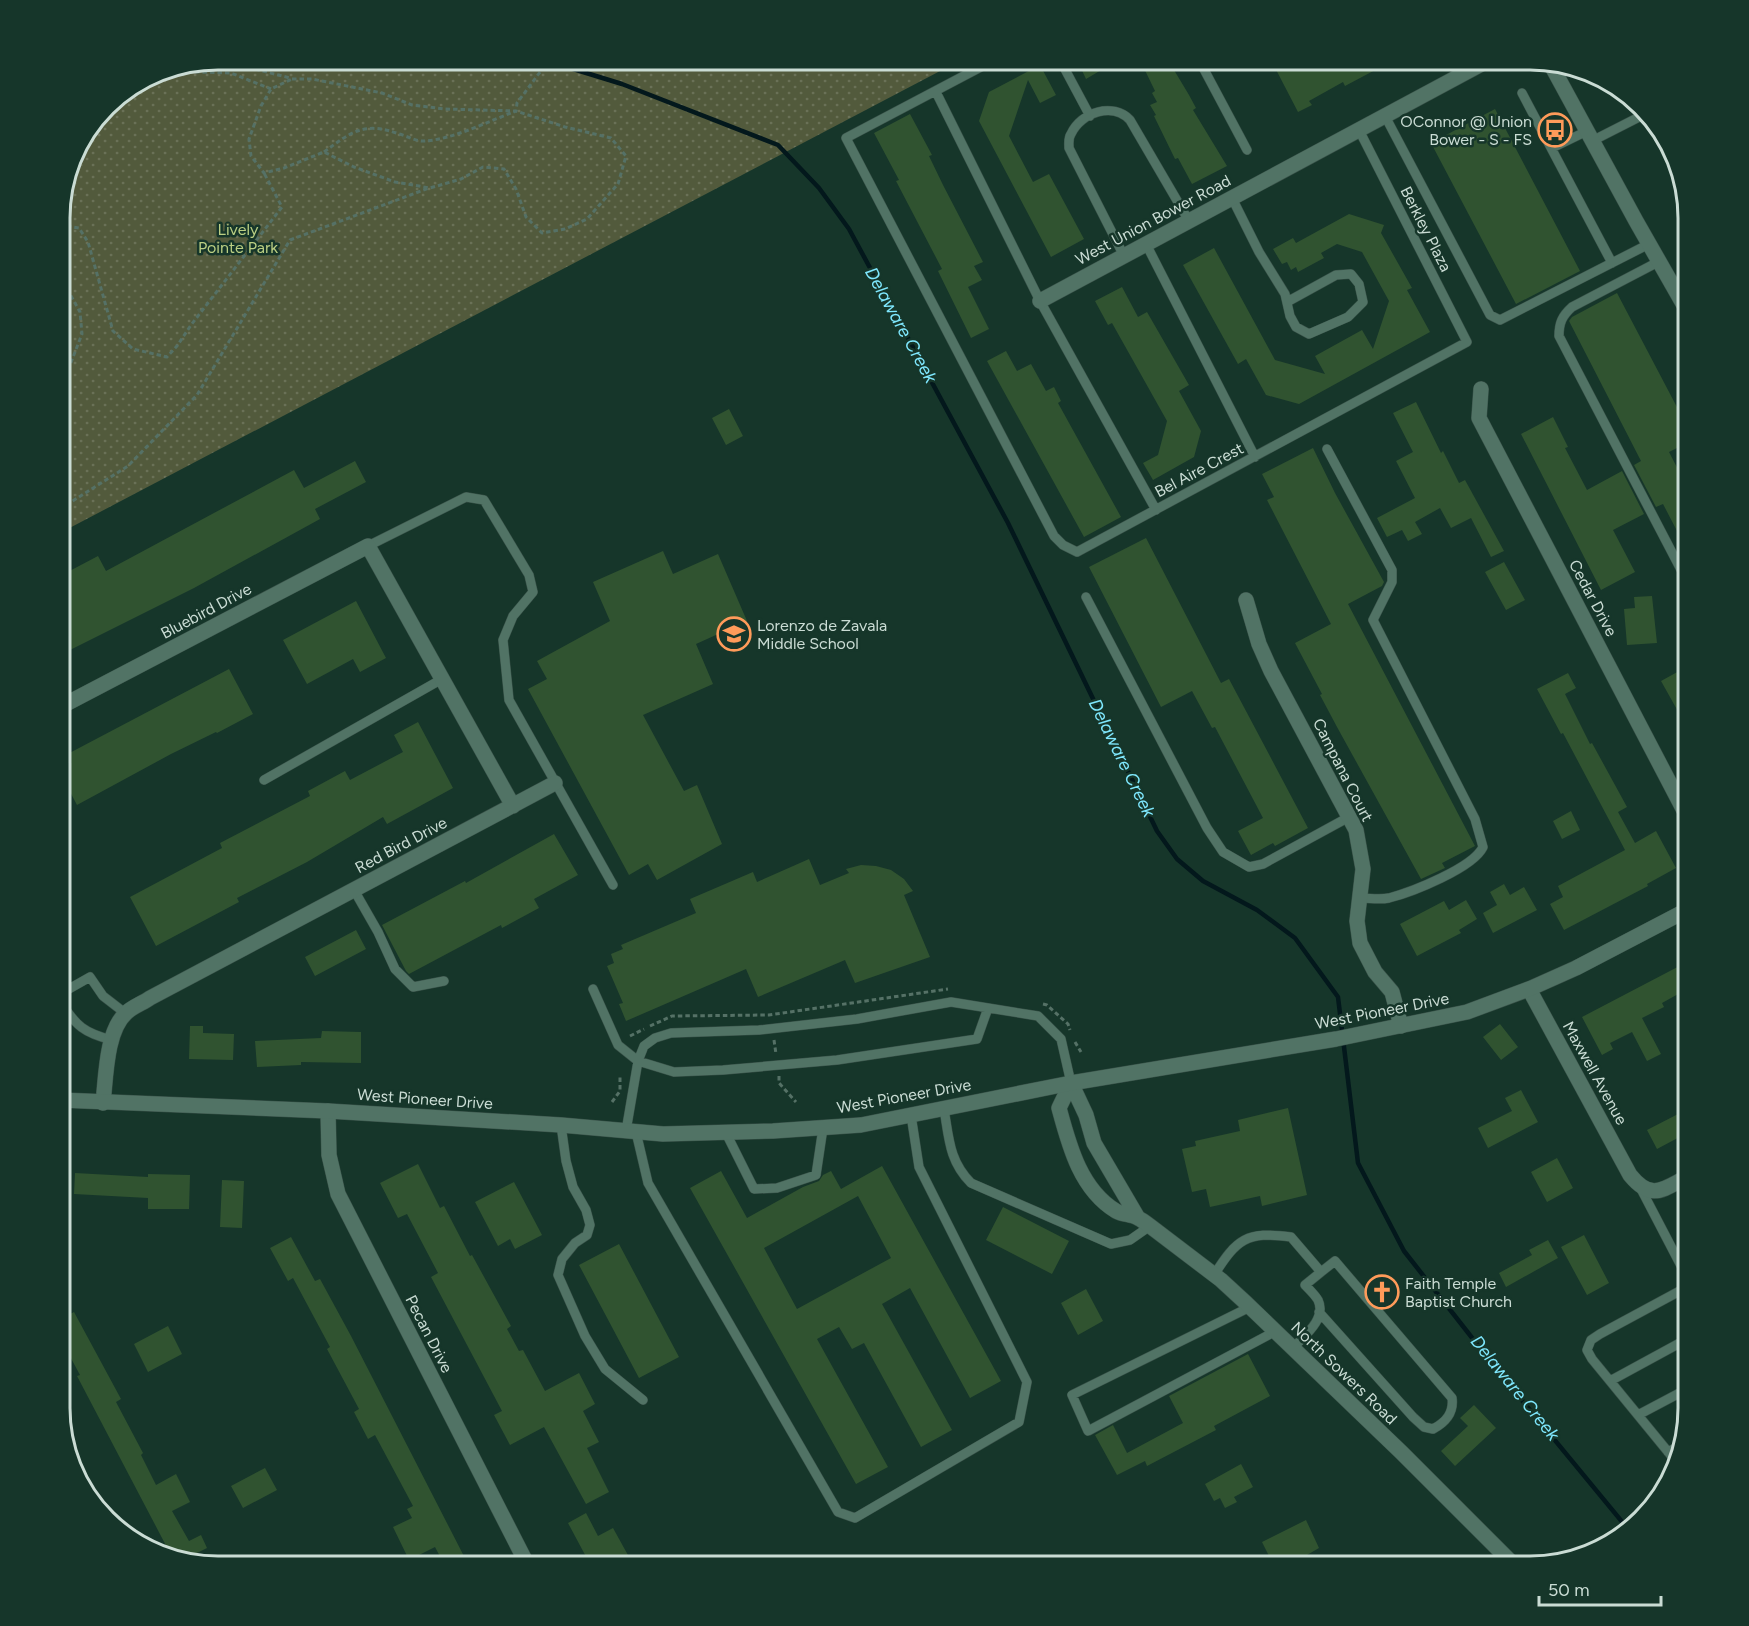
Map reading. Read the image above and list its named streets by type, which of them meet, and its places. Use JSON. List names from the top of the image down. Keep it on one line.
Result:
{"streets":{"street":["West Union Bower Road","Cedar Drive","Bluebird Drive","Campana Court","Red Bird Drive","West Pioneer Drive","Maxwell Avenue","Pecan Drive","North Sowers Road"],"lane":["Berkley Plaza","Bel Aire Crest"]},"crossings":[["West Union Bower Road","Berkley Plaza"],["West Union Bower Road","Bel Aire Crest"],["Berkley Plaza","Bel Aire Crest"],["Campana Court","West Pioneer Drive"],["West Pioneer Drive","Maxwell Avenue"],["West Pioneer Drive","Pecan Drive"],["West Pioneer Drive","North Sowers Road"]],"water":["Delaware Creek"],"parks":["Lively Pointe Park"],"places":{"bus stop":["OConnor @ Union Bower - S - FS"],"school or university":["Lorenzo de Zavala Middle School"],"church":["Faith Temple Baptist Church"]},"scale_bar":"50 m"}
